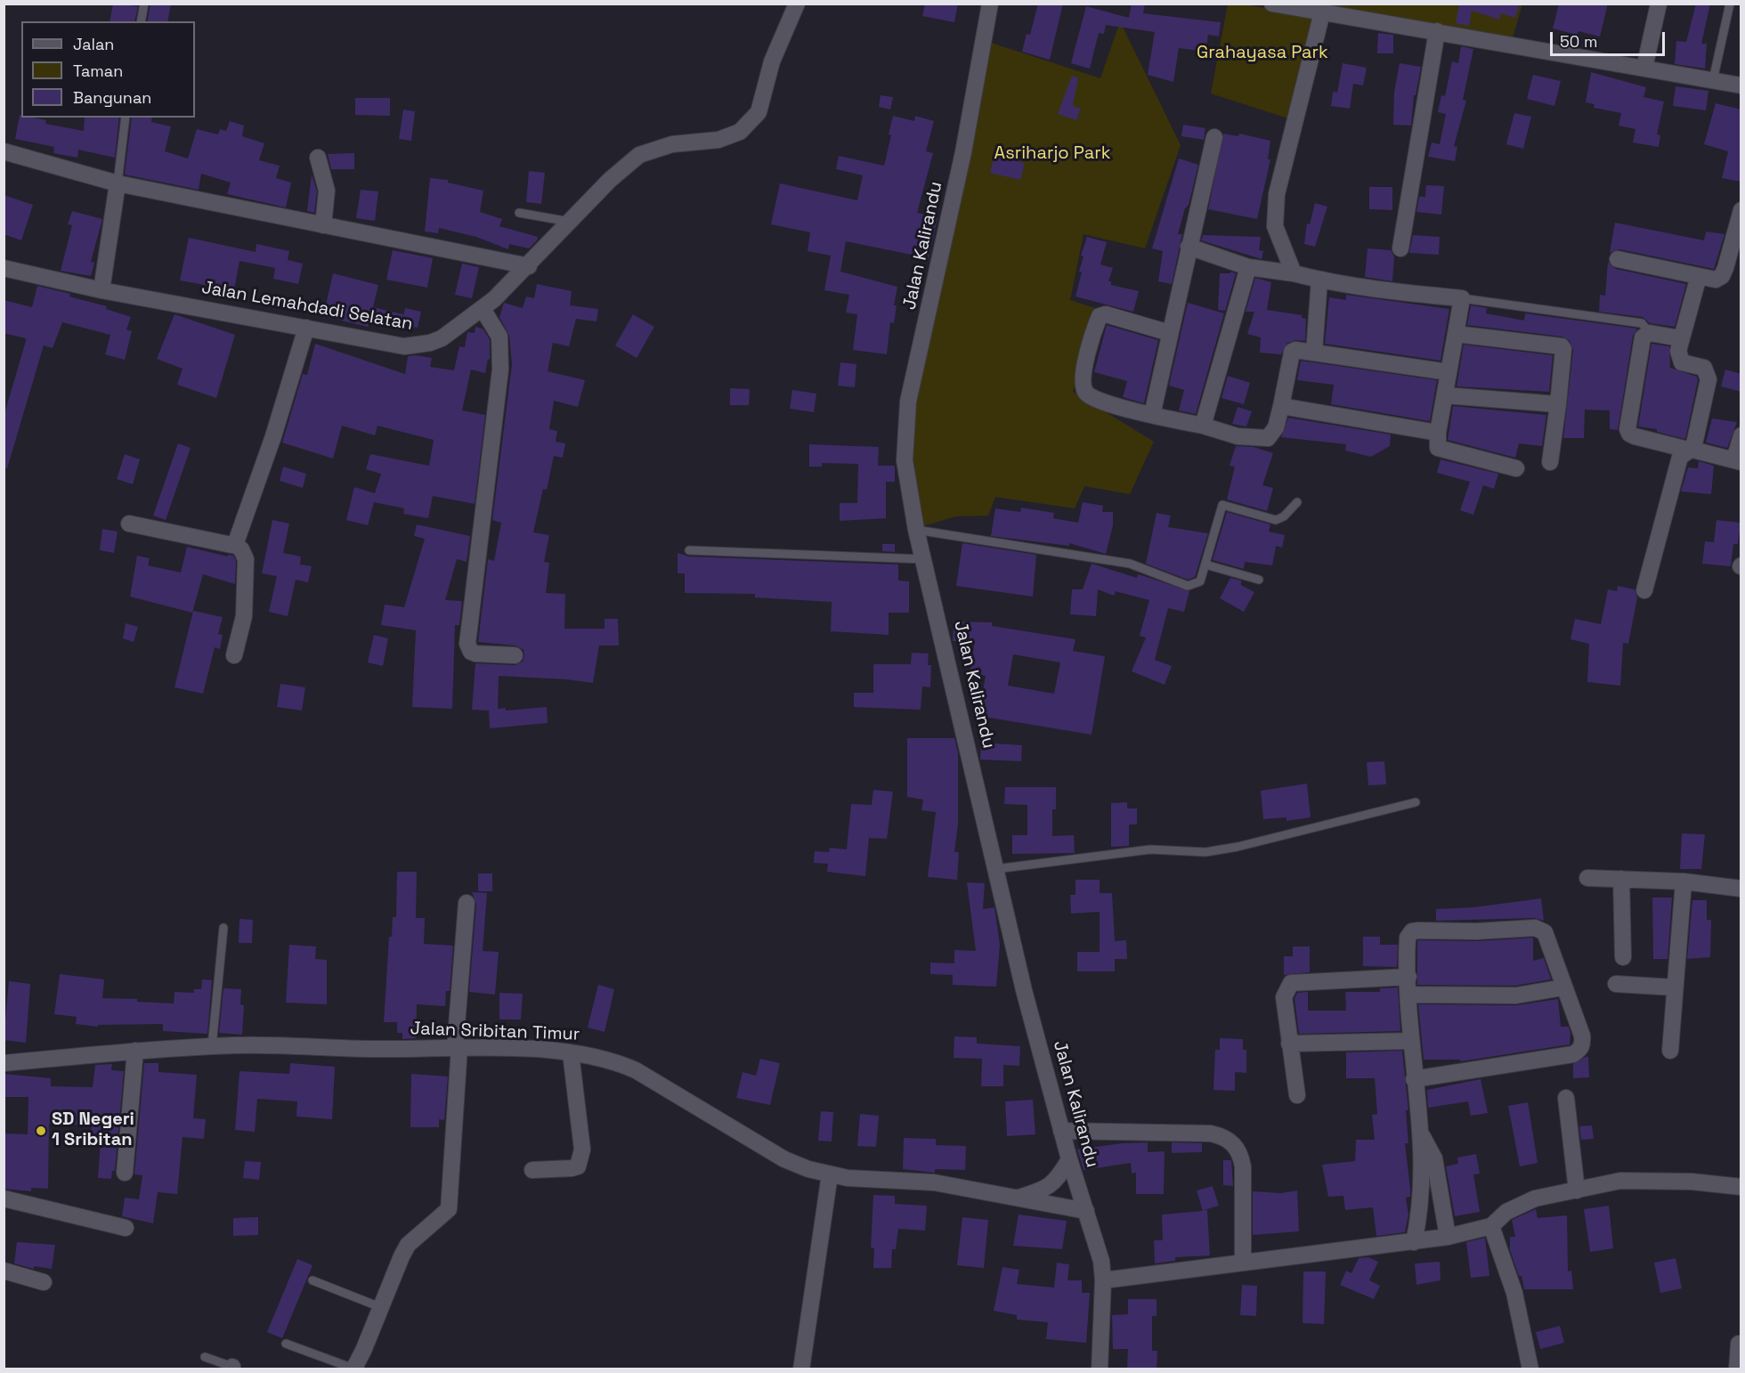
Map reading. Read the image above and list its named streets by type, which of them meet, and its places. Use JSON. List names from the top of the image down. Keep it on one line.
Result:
{"streets":{"street":["Jalan Kalirandu","Jalan Lemahdadi Selatan","Jalan Sribitan Timur"]},"crossings":[["Jalan Kalirandu","Jalan Sribitan Timur"]],"parks":["Grahayasa Park","Asriharjo Park"],"places":["SD Negeri 1 Sribitan"],"legend":["Jalan","Taman","Bangunan"],"scale_bar":"50 m"}
